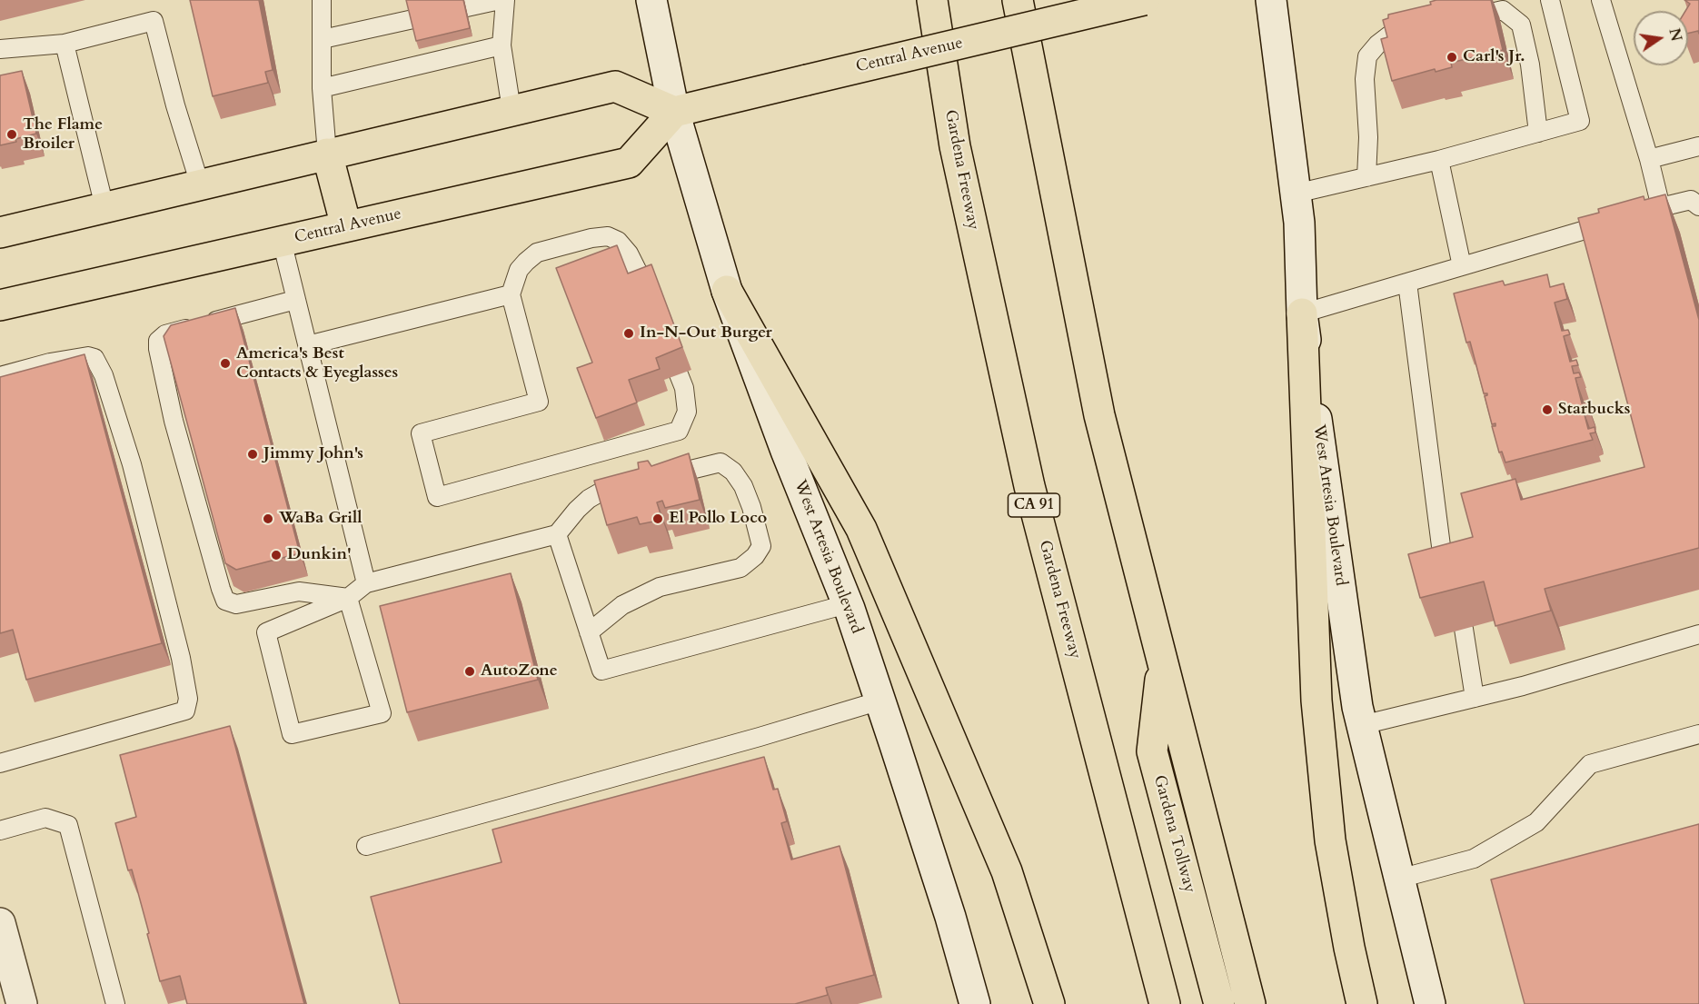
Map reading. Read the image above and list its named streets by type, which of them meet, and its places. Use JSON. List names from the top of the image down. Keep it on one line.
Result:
{"streets":{"main road":["Central Avenue","Gardena Freeway","CA 91","West Artesia Boulevard","Gardena Tollway"]},"crossings":[["Central Avenue","West Artesia Boulevard"]],"places":["Carl's Jr.","The Flame Broiler","In-N-Out Burger","America's Best Contacts & Eyeglasses","Starbucks","Jimmy John's","WaBa Grill","El Pollo Loco","Dunkin'","AutoZone"],"north":"right"}
